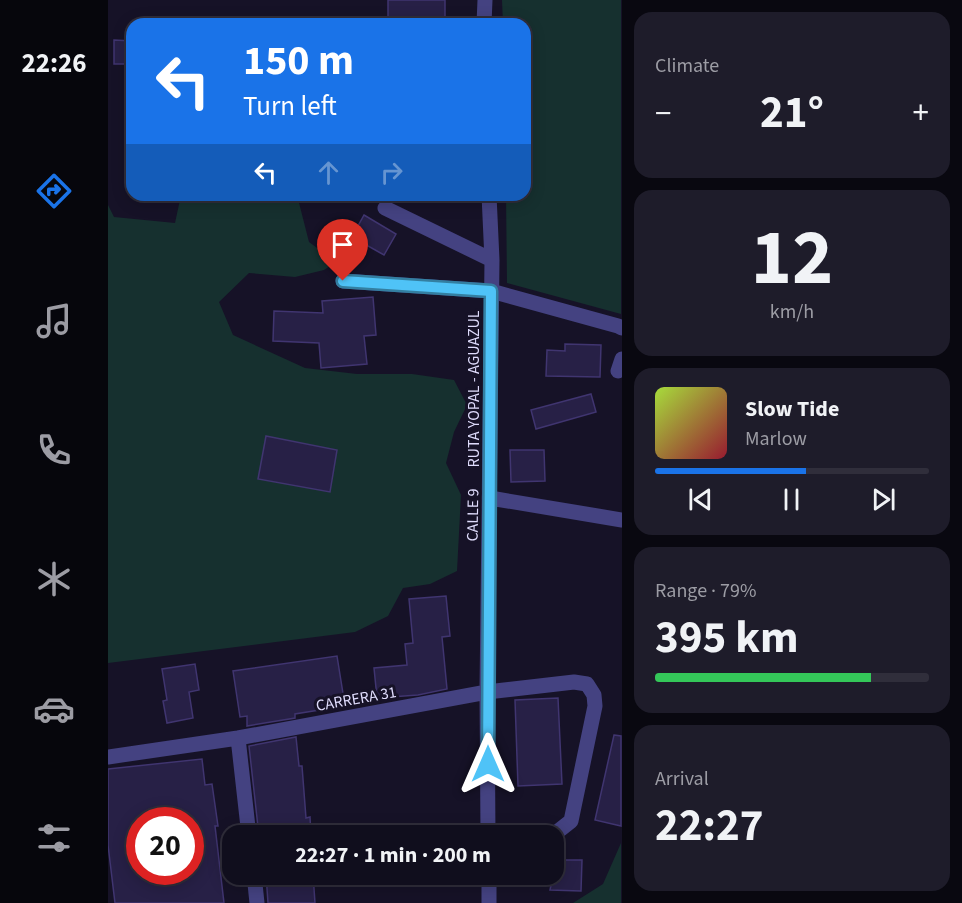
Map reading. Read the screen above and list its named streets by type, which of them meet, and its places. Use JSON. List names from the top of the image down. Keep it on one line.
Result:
{"streets":{"street":["RUTA YOPAL - AGUAZUL","CARRERA 31"]},"crossings":[["RUTA YOPAL - AGUAZUL","CARRERA 31"]],"page":{"tabs":"22:26","tile":["Climate",["12","km/h"],["Range · 79%","395 km"],["Arrival","22:27"]],"turn":["150 m","Turn left"],"heat":["−","21°","+"],"song":["Slow Tide","Marlow"],"limit":"20","trip":"22:27 · 1 min · 200 m"}}
